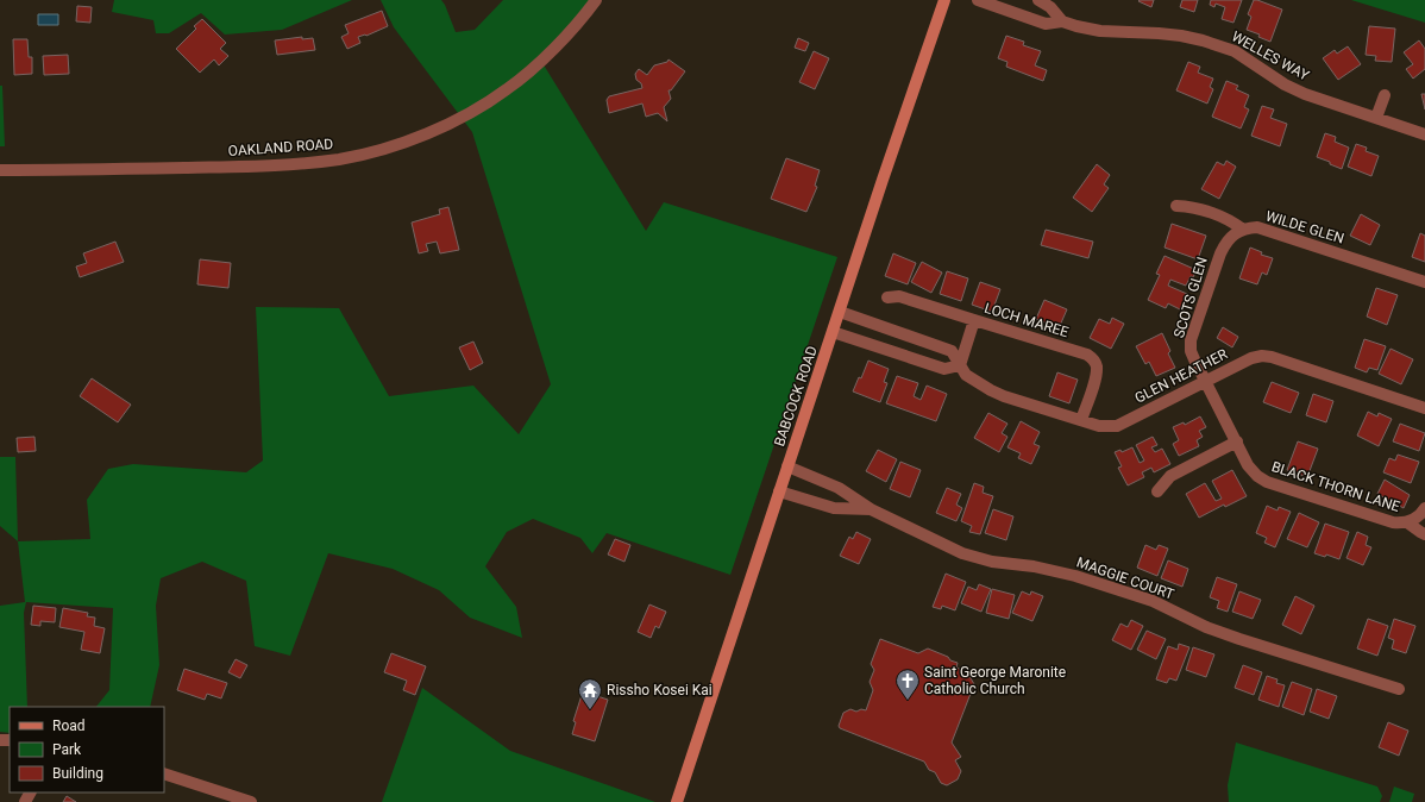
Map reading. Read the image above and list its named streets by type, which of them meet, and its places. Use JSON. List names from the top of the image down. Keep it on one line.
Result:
{"streets":{"main road":["BABCOCK ROAD"],"street":["WELLES WAY","OAKLAND ROAD","WILDE GLEN","SCOTS GLEN","LOCH MAREE","GLEN HEATHER","BLACK THORN LANE","MAGGIE COURT"]},"crossings":[["WILDE GLEN","SCOTS GLEN"],["SCOTS GLEN","GLEN HEATHER"],["SCOTS GLEN","BLACK THORN LANE"],["LOCH MAREE","GLEN HEATHER"],["GLEN HEATHER","BABCOCK ROAD"],["GLEN HEATHER","BLACK THORN LANE"],["BABCOCK ROAD","MAGGIE COURT"]],"places":{"church":["Saint George Maronite Catholic Church"],"temple":["Rissho Kosei Kai"]},"legend":["Road","Park","Building"]}
